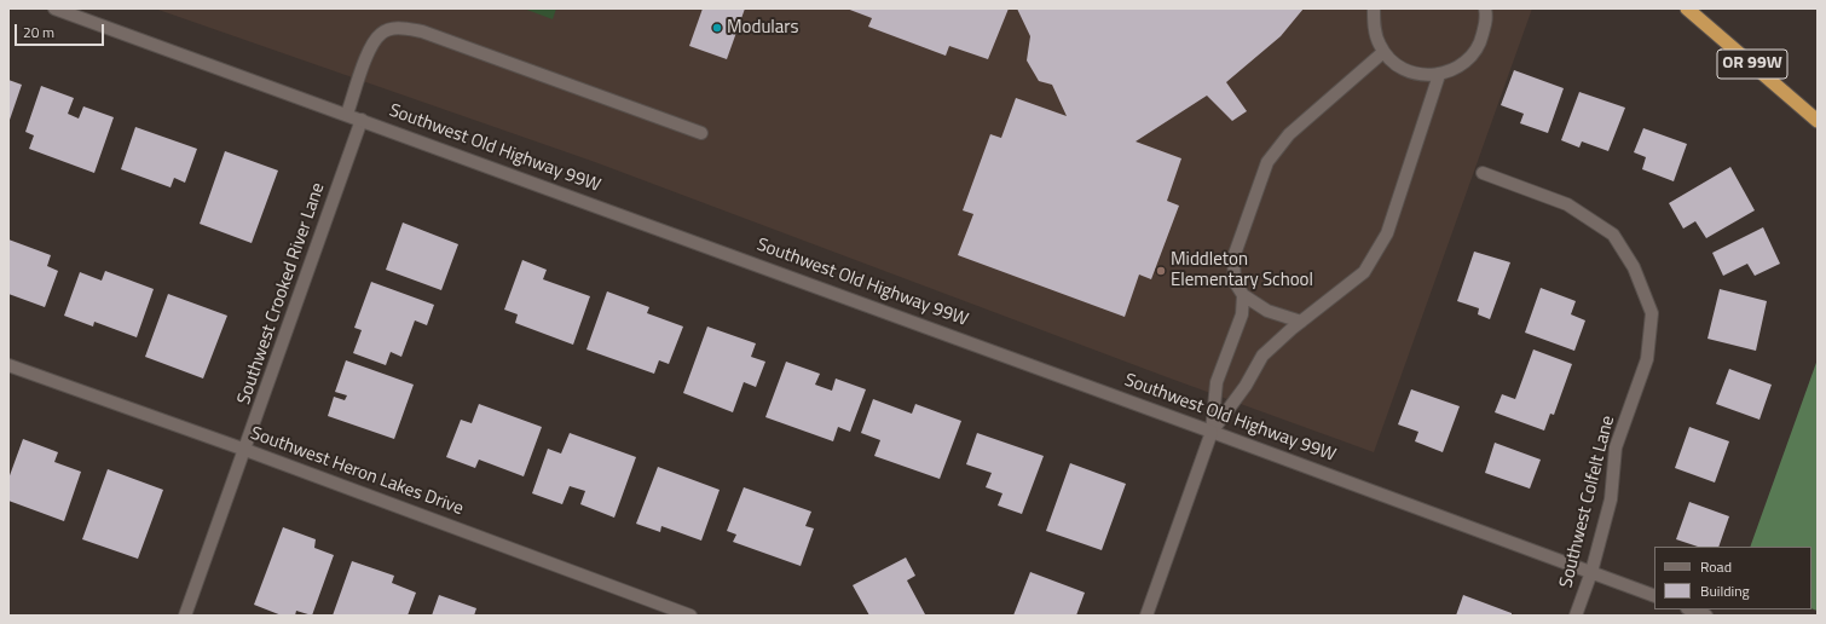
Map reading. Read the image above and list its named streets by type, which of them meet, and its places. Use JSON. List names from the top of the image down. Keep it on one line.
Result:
{"streets":{"highway":["OR 99W"],"street":["Southwest Old Highway 99W","Southwest Crooked River Lane","Southwest Heron Lakes Drive","Southwest Colfelt Lane"]},"crossings":[["Southwest Old Highway 99W","Southwest Crooked River Lane"],["Southwest Old Highway 99W","Southwest Colfelt Lane"],["Southwest Crooked River Lane","Southwest Heron Lakes Drive"]],"places":["Modulars","Middleton Elementary School"],"legend":["Road","Building"],"scale_bar":"20 m"}
